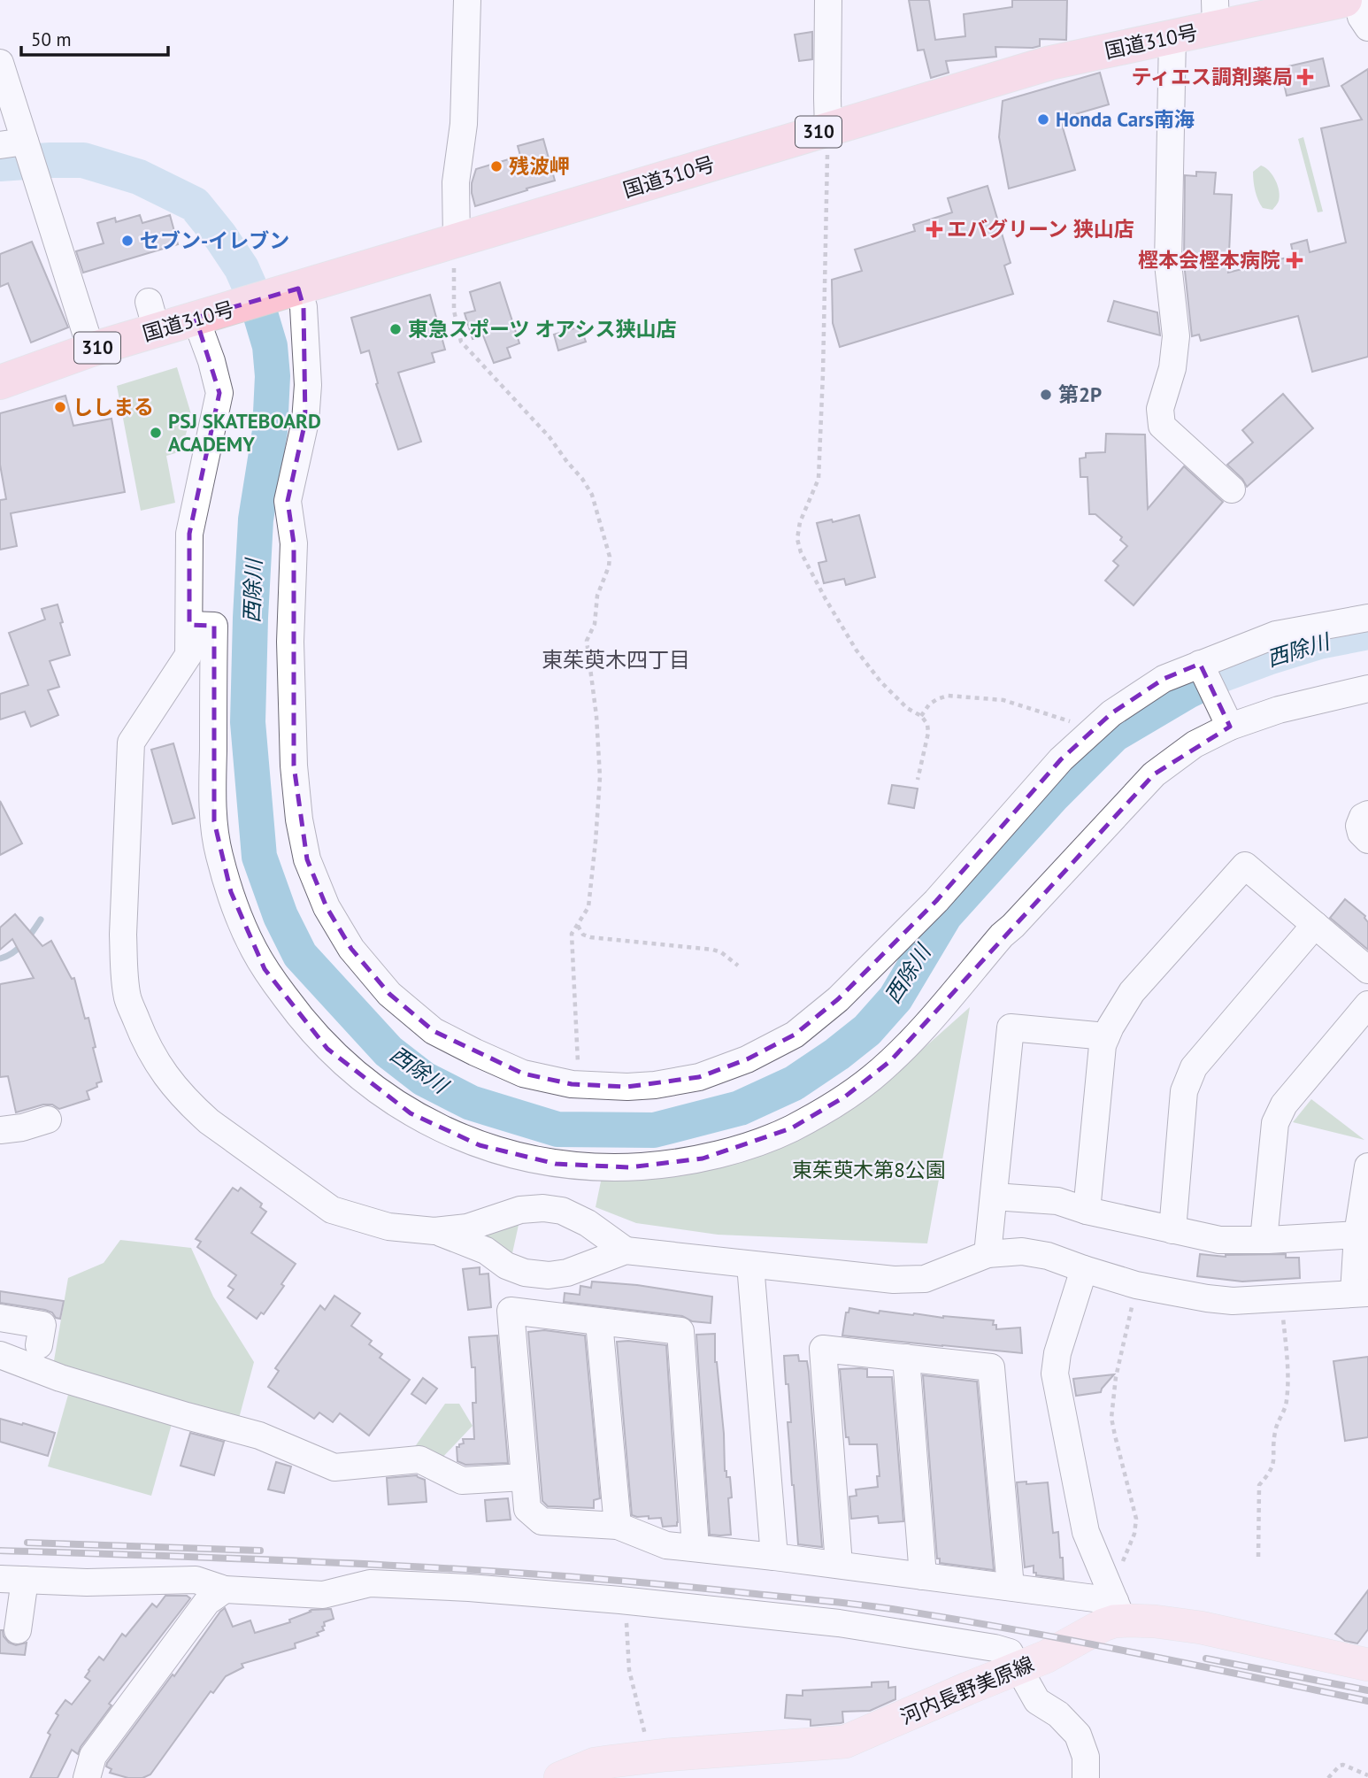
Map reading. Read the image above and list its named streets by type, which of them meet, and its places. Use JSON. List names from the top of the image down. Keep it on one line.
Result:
{"streets":{"highway":["国道310号","310"],"main road":["河内長野美原線"]},"districts":["東茱萸木四丁目"],"water":["西除川"],"parks":["東茱萸木第8公園"],"places":{"health":["ティエス調剤薬局","エバグリーン 狭山店","樫本会樫本病院"],"other":["Honda Cars南海","残波岬","セブン-イレブン","東急スポーツ オアシス狭山店","第2P","ししまる","PSJ SKATEBOARD ACADEMY"]},"scale_bar":"50 m"}
